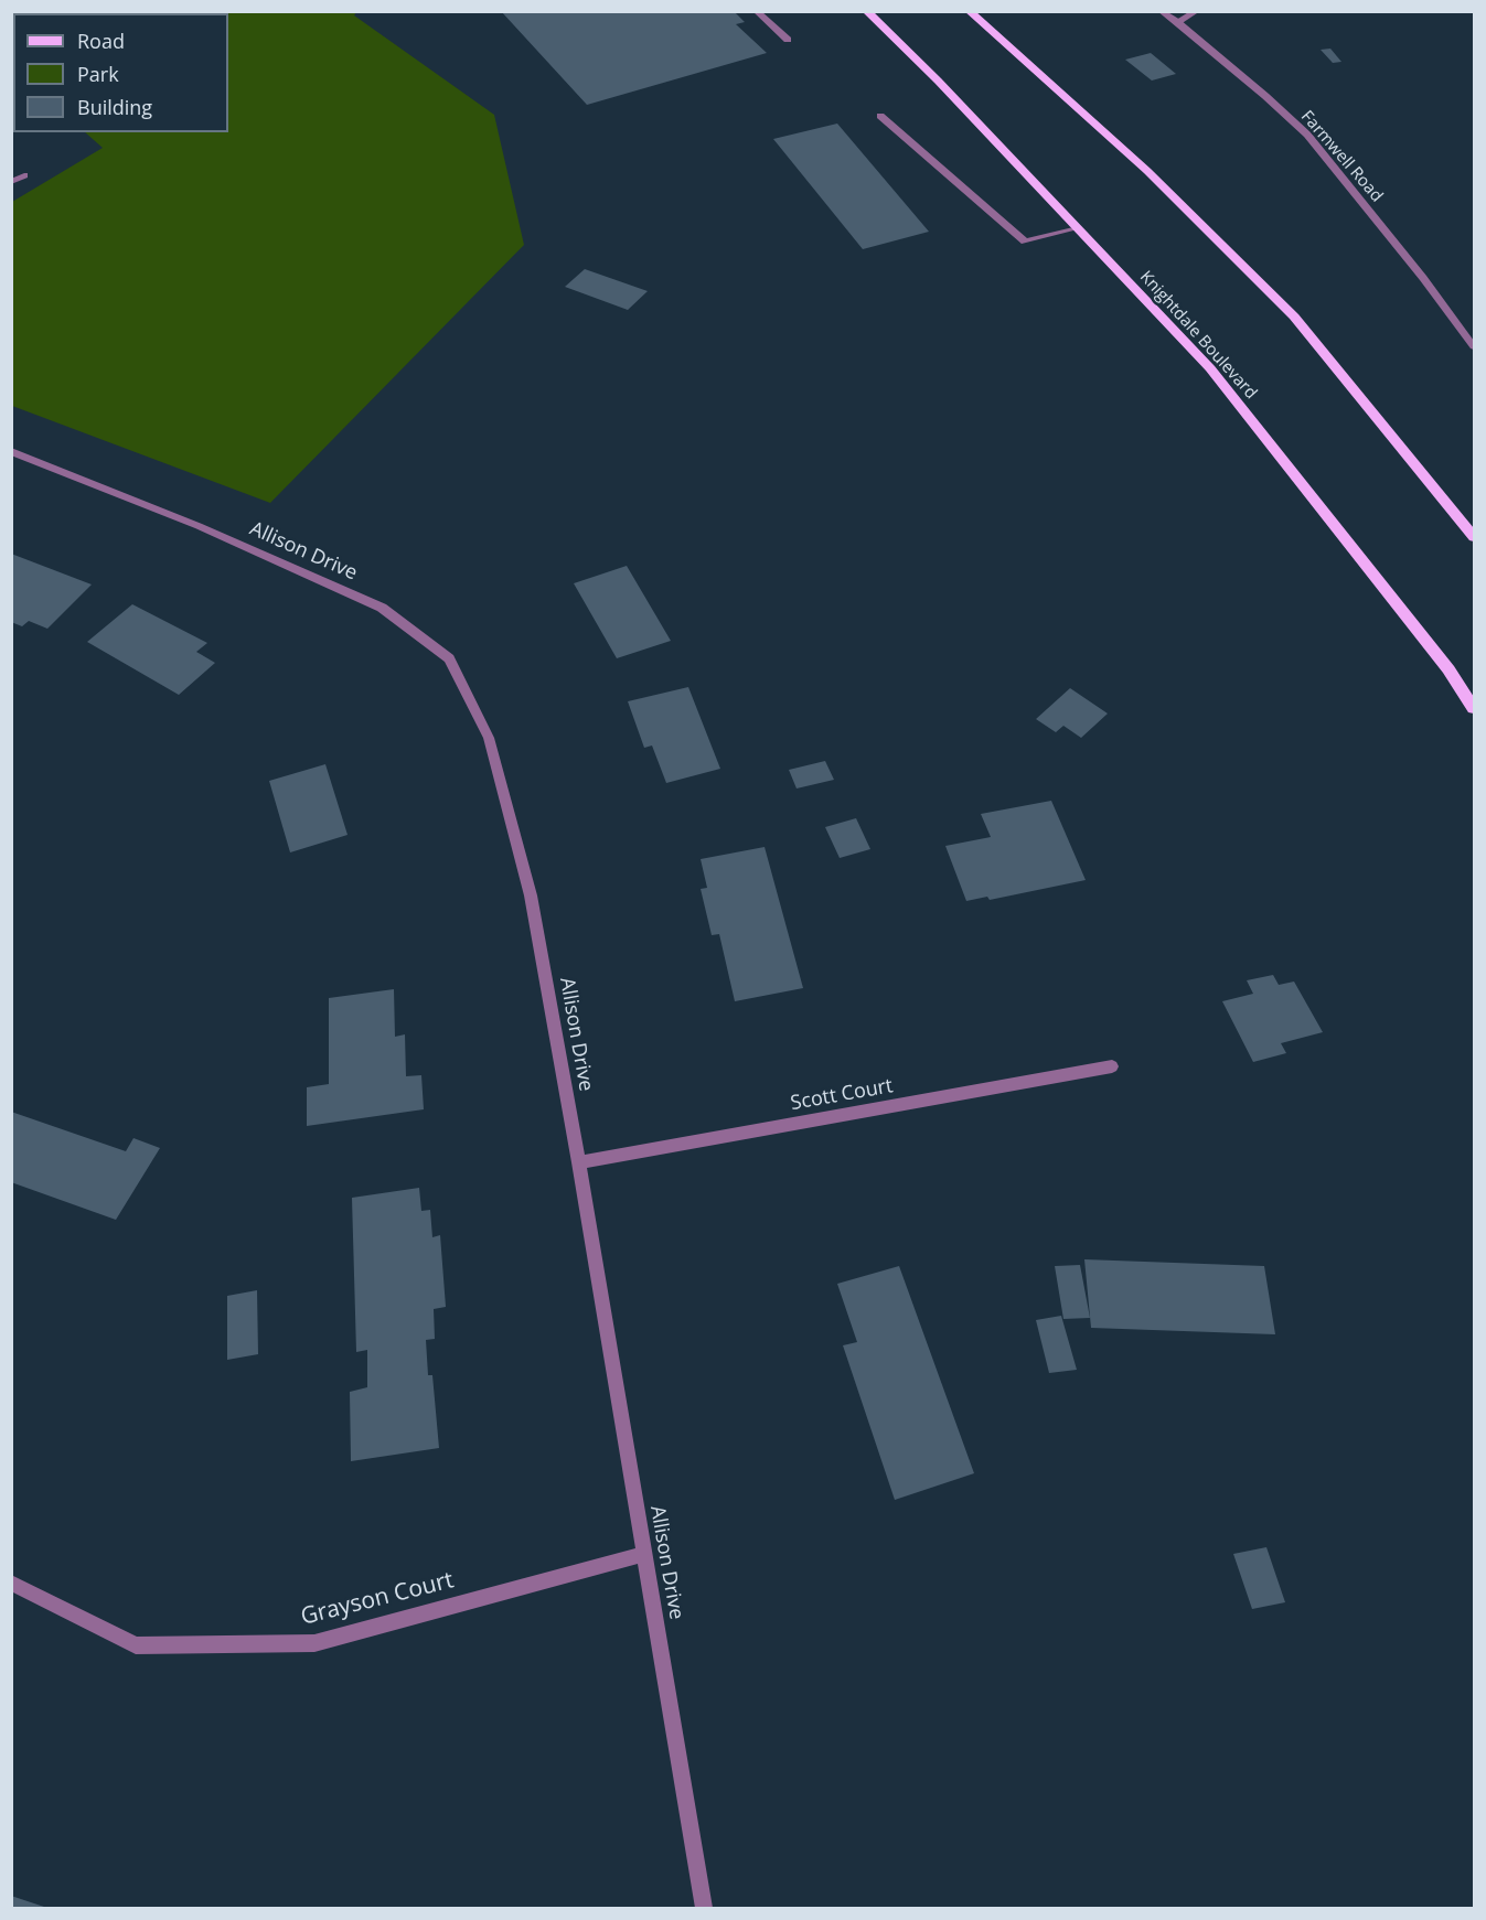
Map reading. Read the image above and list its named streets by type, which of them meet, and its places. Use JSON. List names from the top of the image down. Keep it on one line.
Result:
{"streets":{"main road":["Knightdale Boulevard"],"street":["Farmwell Road","Allison Drive","Scott Court","Grayson Court"]},"crossings":[["Allison Drive","Scott Court"],["Allison Drive","Grayson Court"]],"legend":["Road","Park","Building"]}
